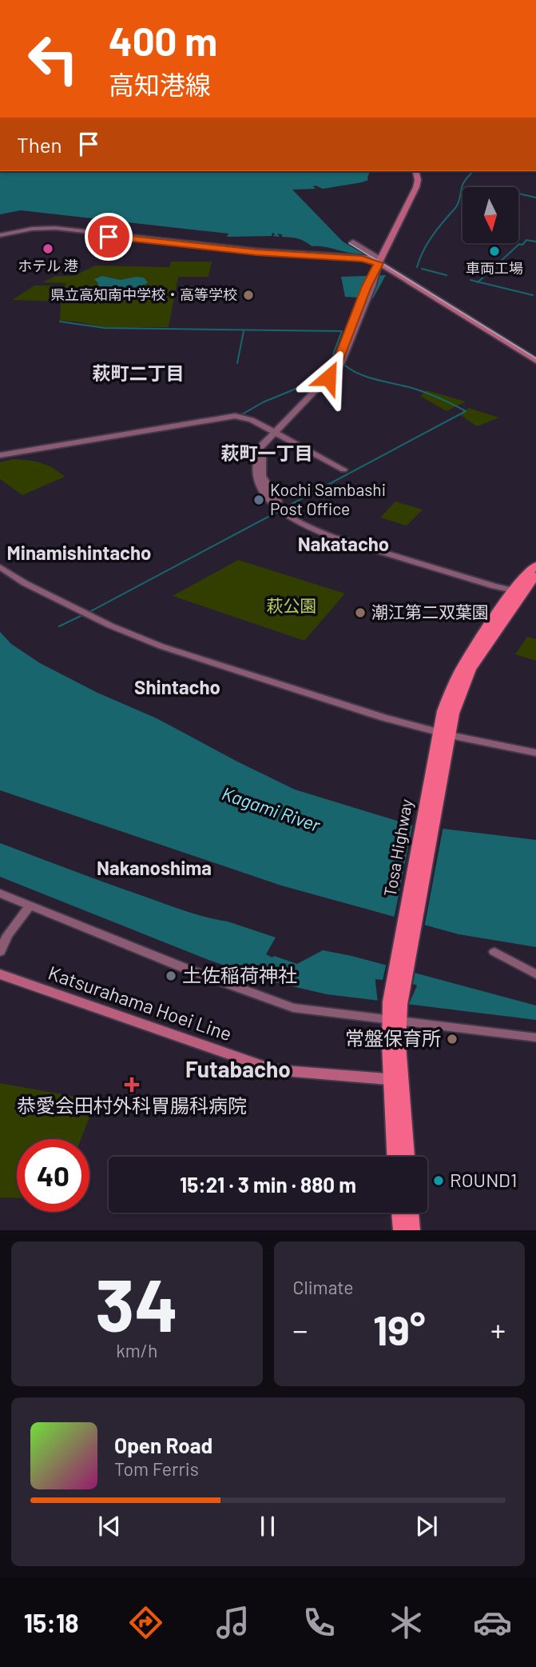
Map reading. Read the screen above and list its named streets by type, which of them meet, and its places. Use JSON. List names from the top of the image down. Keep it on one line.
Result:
{"streets":{"highway":["Tosa Highway"],"main road":["Katsurahama Hoei Line"]},"crossings":[["Tosa Highway","Katsurahama Hoei Line"]],"districts":["萩町二丁目","萩町一丁目","Nakatacho","Minamishintacho","Shintacho","Nakanoshima","Futabacho"],"water":["Kagami River"],"parks":["萩公園"],"places":{"other":["ホテル 港","車両工場","県立高知南中学校・高等学校","Kochi Sambashi Post Office","潮江第二双葉園","土佐稲荷神社","常盤保育所","ROUND1"],"health":["恭愛会田村外科胃腸科病院"]},"north":"bottom","page":{"turn":["400 m","高知港線"],"then":"Then","limit":"40","trip":"15:21 · 3 min · 880 m","tile":[["34","km/h"],"Climate"],"heat":["−","19°","+"],"song":["Open Road","Tom Ferris"],"tabs":"15:18"}}
